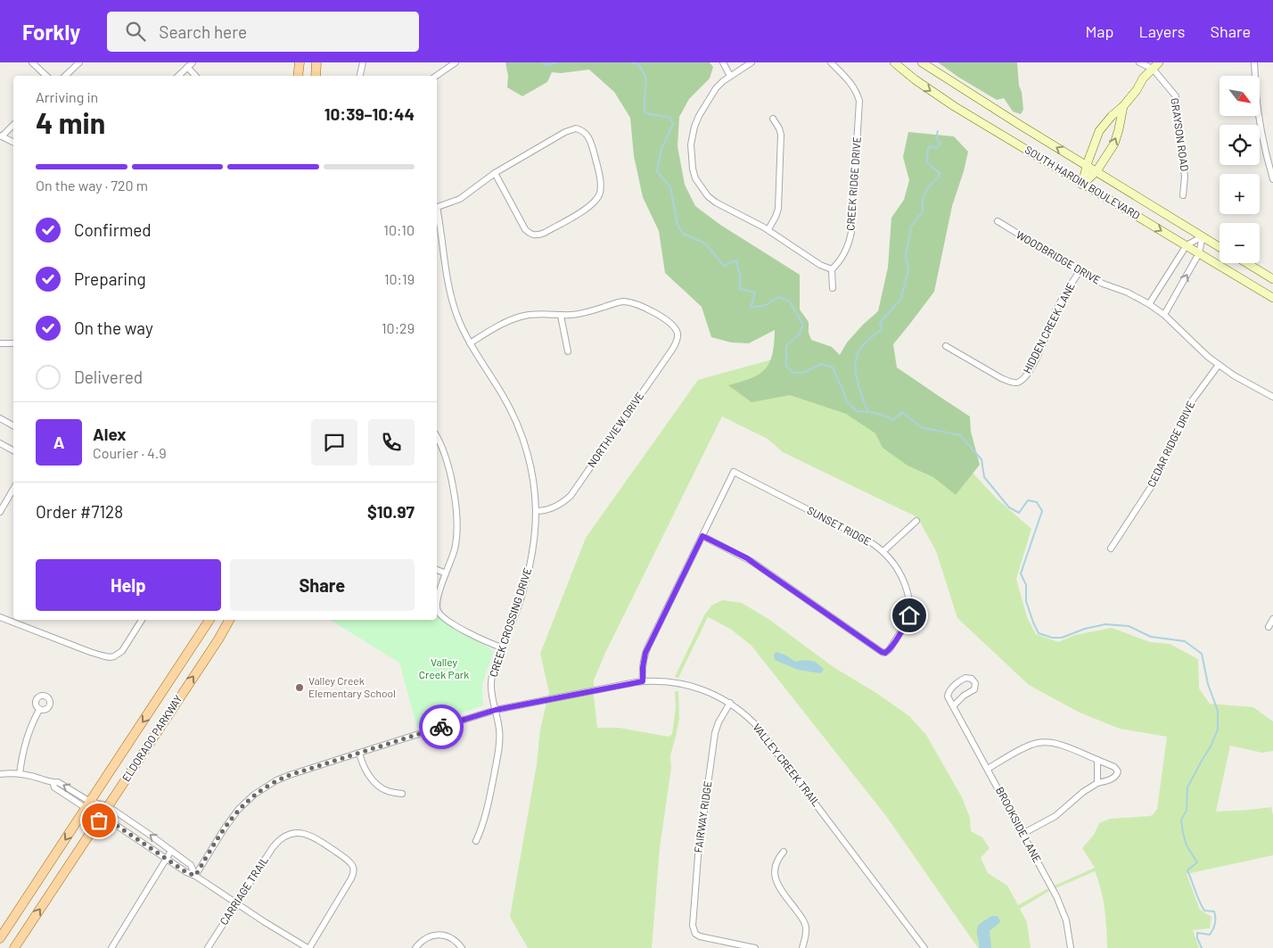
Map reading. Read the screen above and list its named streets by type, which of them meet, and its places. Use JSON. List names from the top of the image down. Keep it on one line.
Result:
{"streets":{"main road":["SOUTH HARDIN BOULEVARD","ELDORADO PARKWAY"],"street":["GRAYSON ROAD","CREEK RIDGE DRIVE","WOODBRIDGE DRIVE","HIDDEN CREEK LANE","NORTHVIEW DRIVE","CEDAR RIDGE DRIVE","SUNSET RIDGE","CREEK CROSSING DRIVE","VALLEY CREEK TRAIL","FAIRWAY RIDGE","BROOKSIDE LANE","CARRIAGE TRAIL"]},"crossings":[["WOODBRIDGE DRIVE","HIDDEN CREEK LANE"],["WOODBRIDGE DRIVE","CEDAR RIDGE DRIVE"],["NORTHVIEW DRIVE","CREEK CROSSING DRIVE"],["CREEK CROSSING DRIVE","VALLEY CREEK TRAIL"],["VALLEY CREEK TRAIL","FAIRWAY RIDGE"]],"parks":["Valley Creek Park"],"places":["Valley Creek Elementary School"],"north":"bottom right","page":{"header":"Forkly","search":"Search here","nav":["Map","Layers","Share"],"map_buttons":["+","−"],"heading":["4 min","Arriving in","10:39–10:44"],"panel":["Alex","Courier · 4.9","Order #7128","$10.97"],"bar":"On the way · 720 m","list":[["Confirmed","10:10"],["Preparing","10:19"],["On the way","10:29"],"Delivered"],"round":"A","buttons":["Help","Share"]}}
